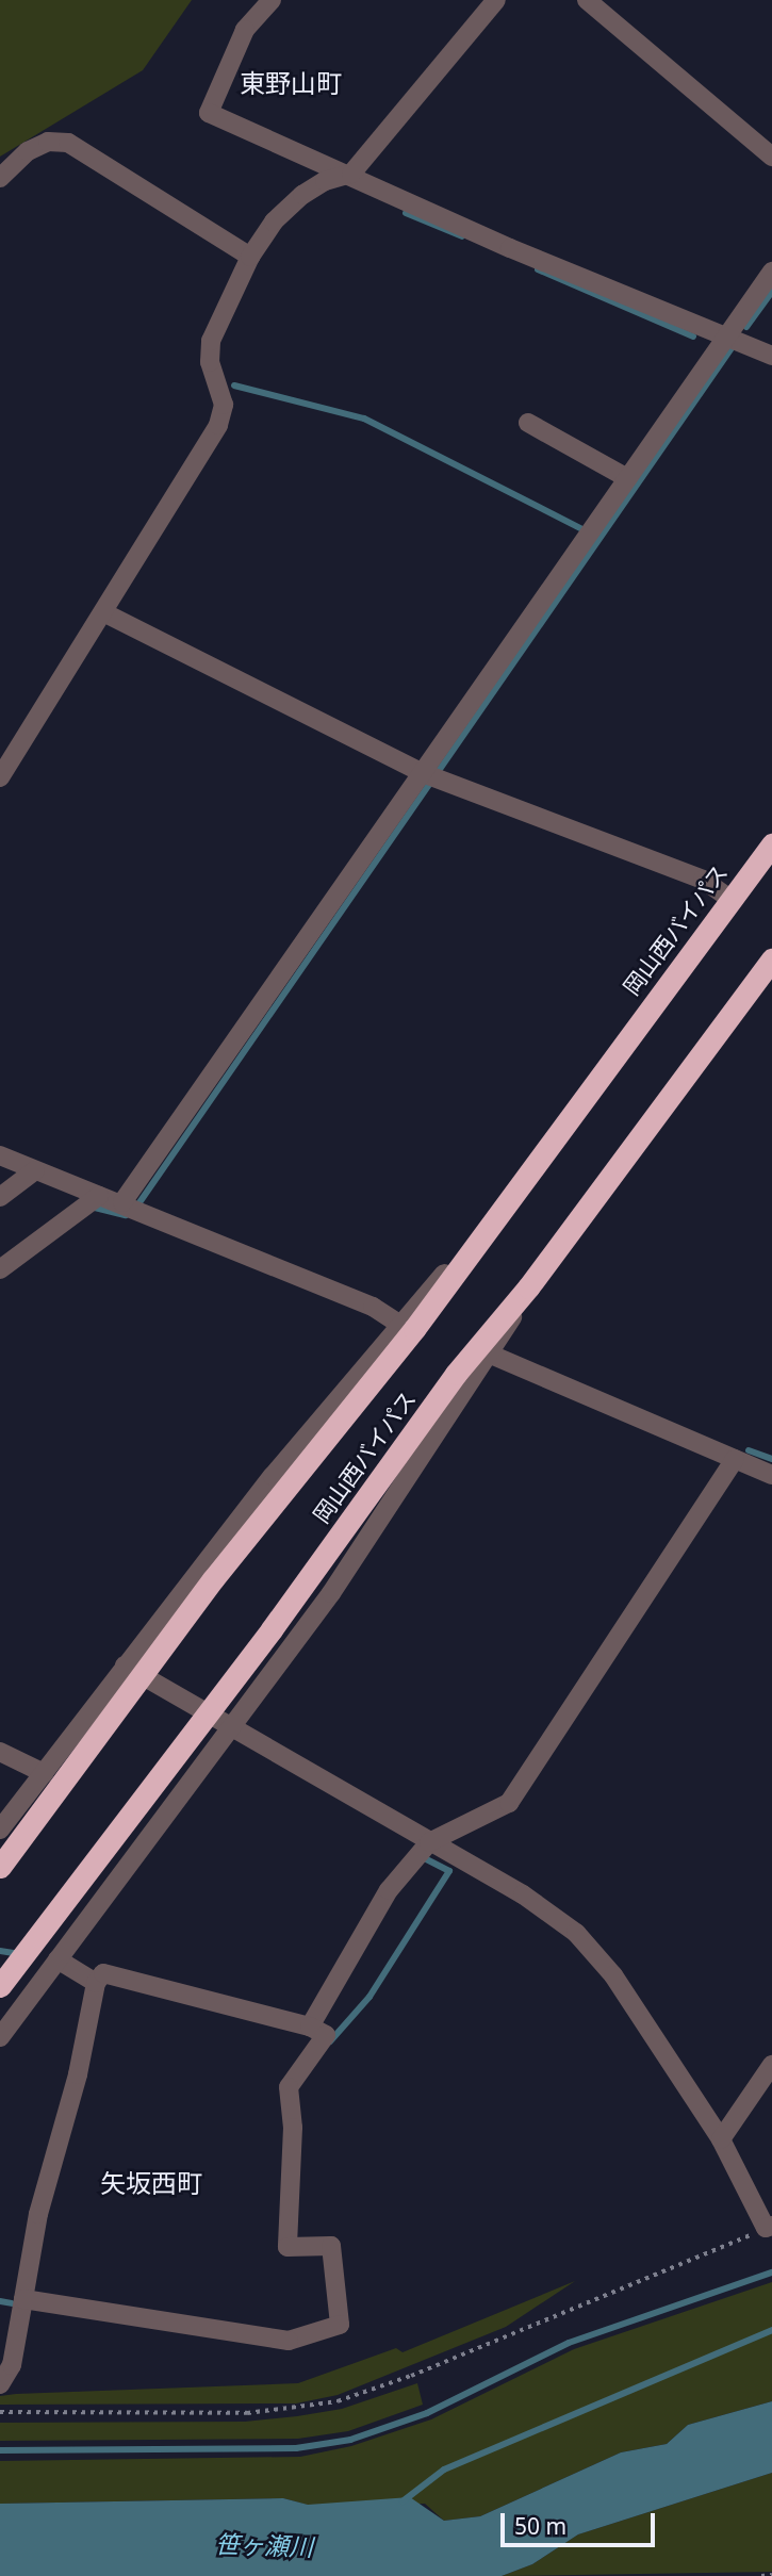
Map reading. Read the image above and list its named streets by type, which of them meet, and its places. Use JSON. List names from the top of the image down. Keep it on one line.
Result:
{"streets":{"highway":["岡山西バイパス"]},"districts":["東野山町","矢坂西町"],"water":["笹ヶ瀬川"],"scale_bar":"50 m"}
